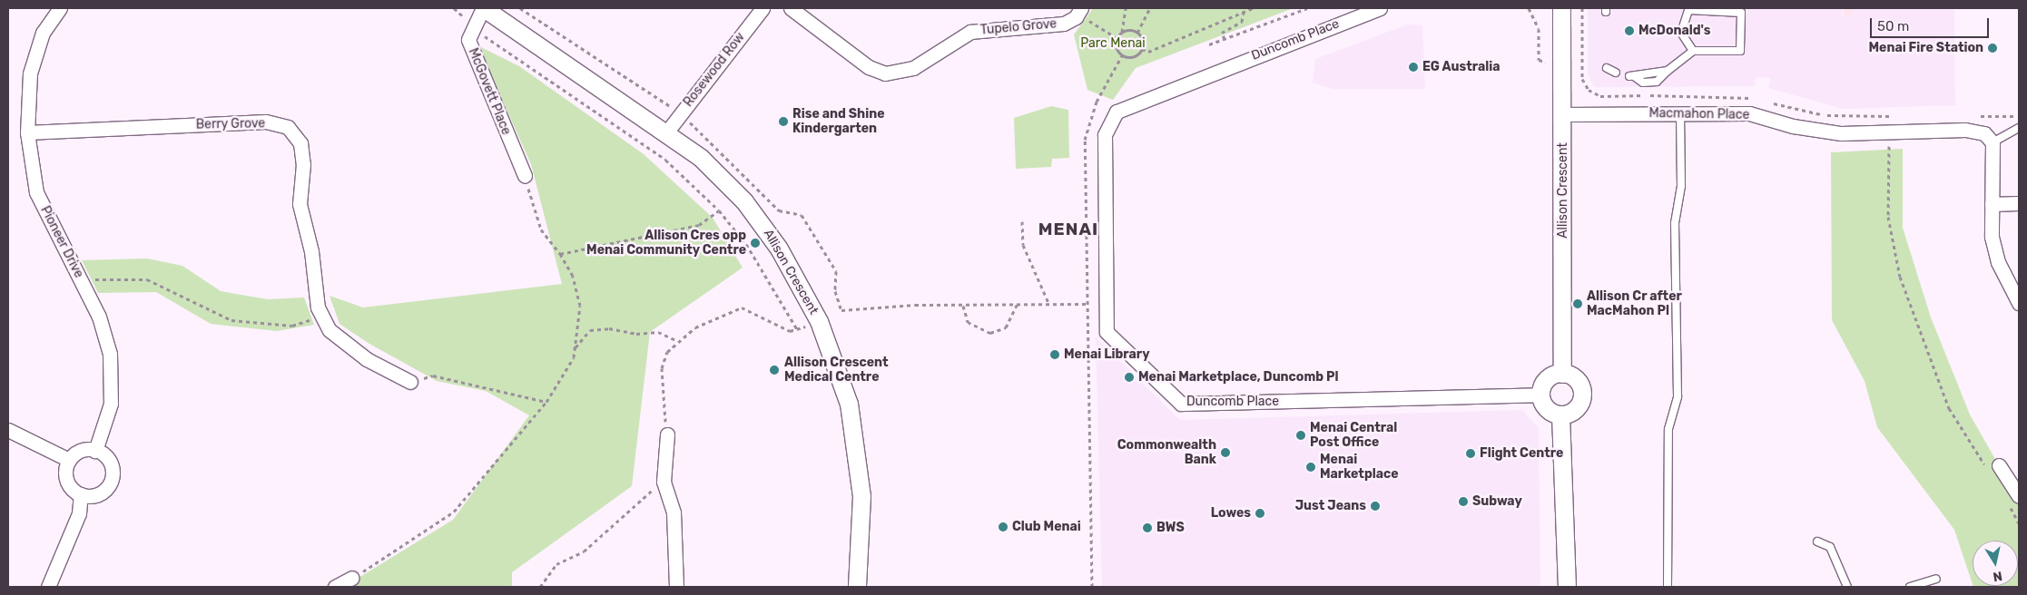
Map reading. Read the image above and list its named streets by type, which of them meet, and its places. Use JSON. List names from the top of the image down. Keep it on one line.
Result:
{"streets":{"street":["Tupelo Grove","Duncomb Place","Rosewood Row","McGovett Place","Macmahon Place","Berry Grove","Allison Crescent","Pioneer Drive"]},"crossings":[["Duncomb Place","Allison Crescent"],["Rosewood Row","Allison Crescent"],["McGovett Place","Allison Crescent"],["Macmahon Place","Allison Crescent"],["Berry Grove","Pioneer Drive"]],"districts":["MENAI"],"parks":["Parc Menai"],"places":["McDonald's","Menai Fire Station","EG Australia","Rise and Shine Kindergarten","Allison Cres opp Menai Community Centre","Allison Cr after MacMahon Pl","Menai Library","Allison Crescent Medical Centre","Menai Marketplace, Duncomb Pl","Menai Central Post Office","Commonwealth Bank","Flight Centre","Menai Marketplace","Subway","Just Jeans","Lowes","Club Menai","BWS"],"scale_bar":"50 m","north":"bottom"}
